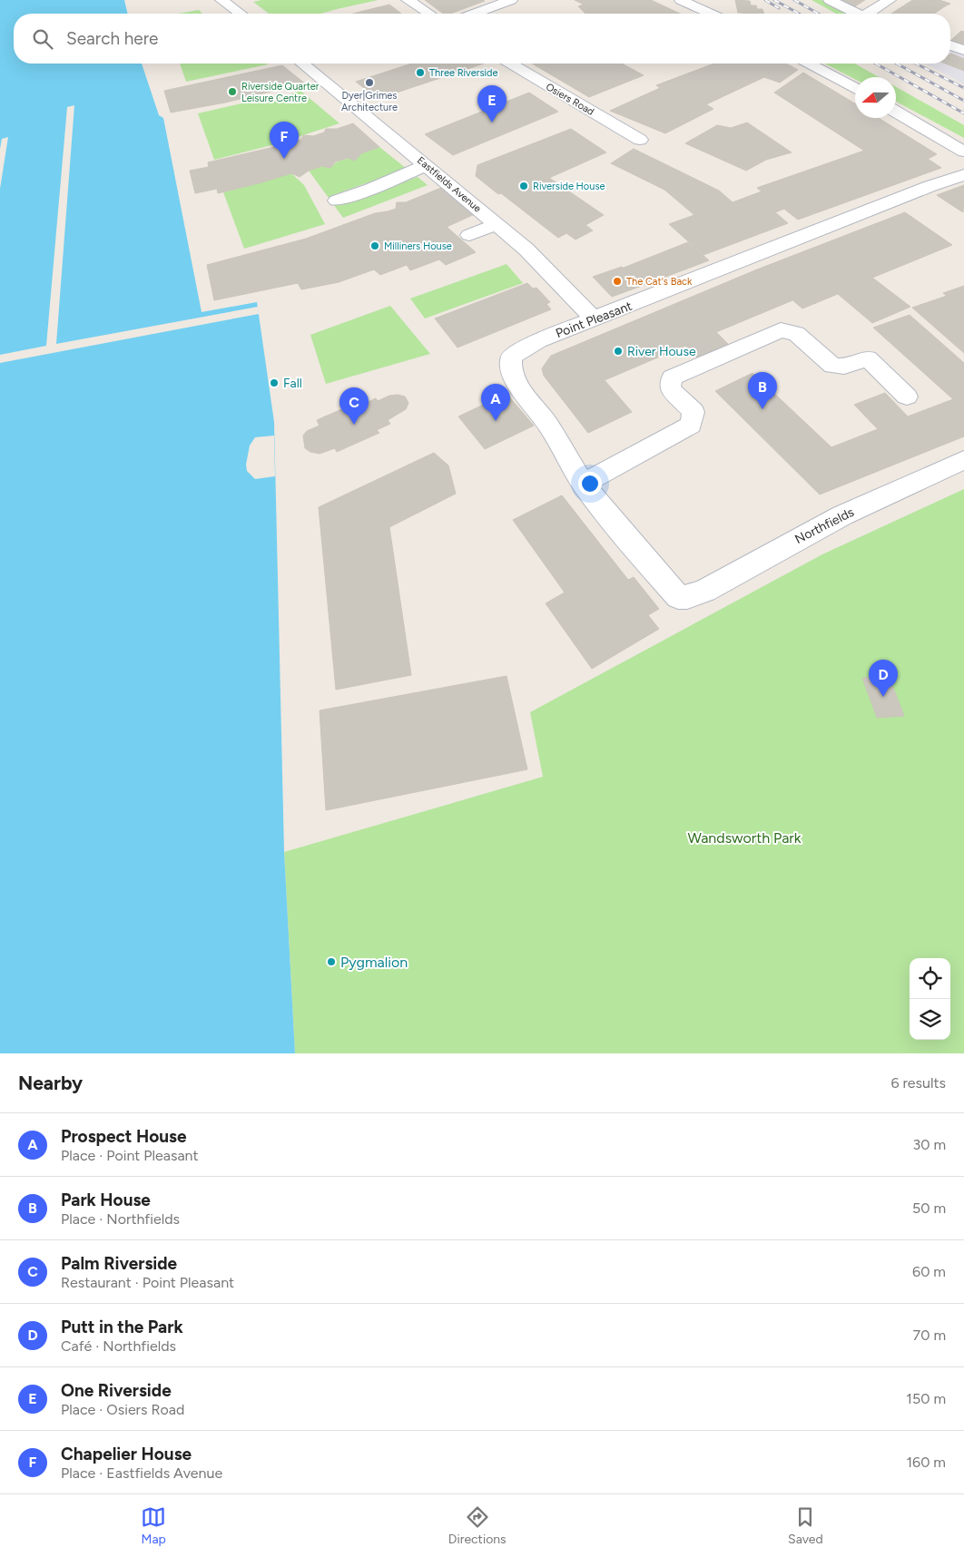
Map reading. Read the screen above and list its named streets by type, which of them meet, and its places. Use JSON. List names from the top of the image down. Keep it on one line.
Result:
{"streets":{"street":["Osiers Road","Eastfields Avenue","Point Pleasant","Northfields"]},"crossings":[["Eastfields Avenue","Point Pleasant"],["Point Pleasant","Northfields"]],"parks":["Wandsworth Park"],"places":["Three Riverside","Dyer|Grimes Architecture","Riverside Quarter Leisure Centre","Riverside House","Milliners House","The Cat's Back","River House","Fall","Pygmalion"],"north":"left","page":{"search":"Search here","pins":["E","F","B","A","C","D"],"heading":["Nearby","6 results"],"list":[{"mark":"A","name":"Prospect House","note":"Place · Point Pleasant","value":"30 m"},{"mark":"B","name":"Park House","note":"Place · Northfields","value":"50 m"},{"mark":"C","name":"Palm Riverside","note":"Restaurant · Point Pleasant","value":"60 m"},{"mark":"D","name":"Putt in the Park","note":"Café · Northfields","value":"70 m"},{"mark":"E","name":"One Riverside","note":"Place · Osiers Road","value":"150 m"},{"mark":"F","name":"Chapelier House","note":"Place · Eastfields Avenue","value":"160 m"}],"nav":["Map","Directions","Saved"]}}
